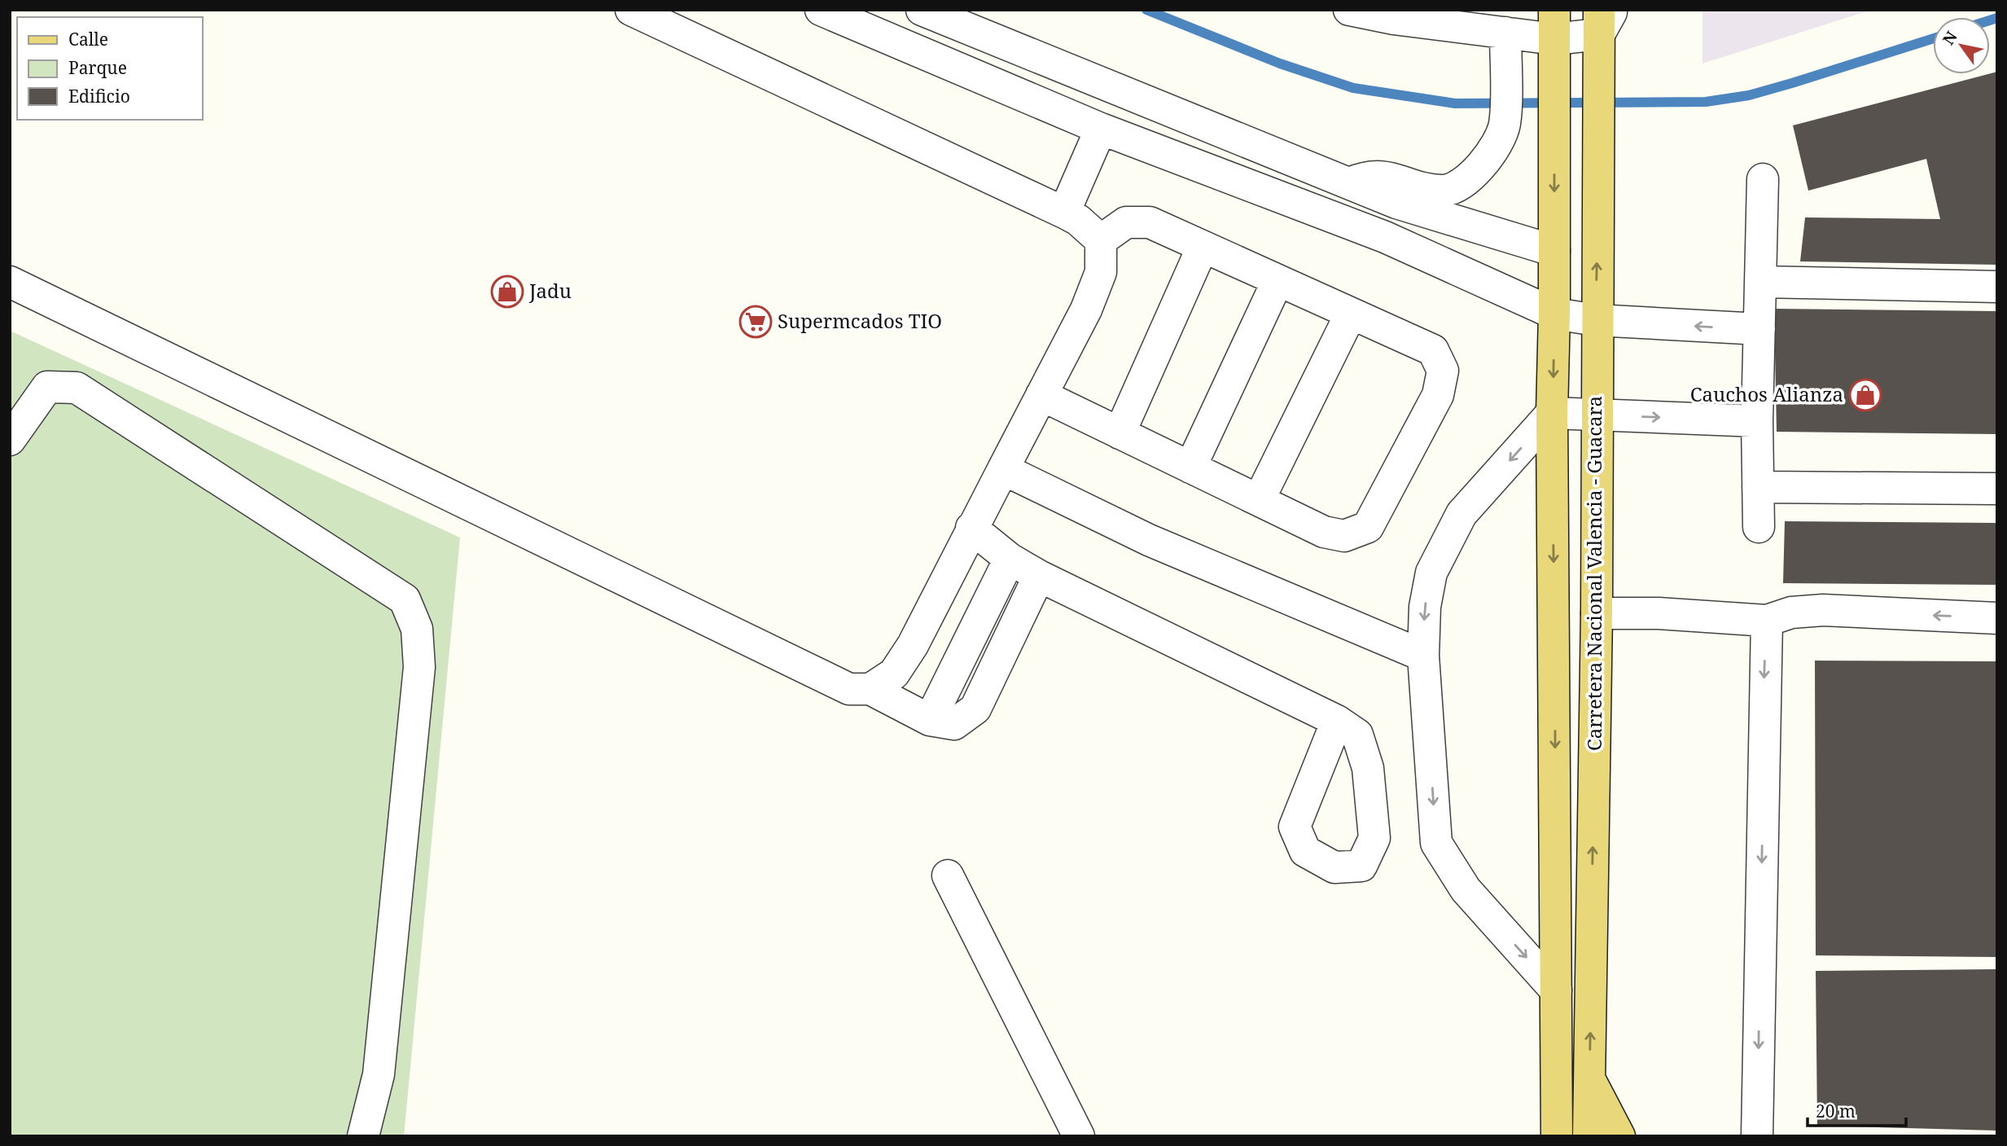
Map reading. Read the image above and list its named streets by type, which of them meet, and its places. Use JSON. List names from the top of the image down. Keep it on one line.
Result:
{"streets":{"main road":["Carretera Nacional Valencia - Guacara"]},"places":{"shop":["Jadu","Cauchos Alianza"],"supermarket":["Supermcados TIO"]},"legend":["Calle","Parque","Edificio"],"scale_bar":"20 m","north":"top left"}
